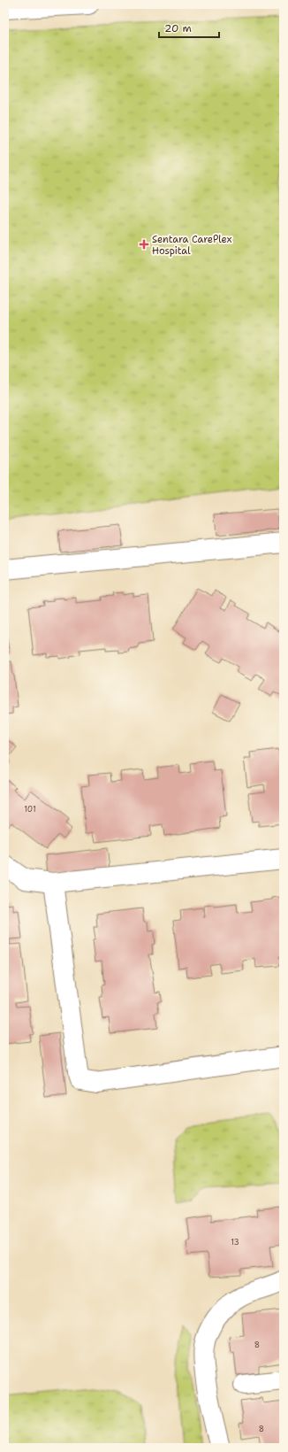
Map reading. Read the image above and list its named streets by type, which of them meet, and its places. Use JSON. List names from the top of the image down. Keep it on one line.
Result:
{"places":{"health":["Sentara CarePlex Hospital"]},"house_numbers":["101","13","8","8"],"scale_bar":"20 m"}
